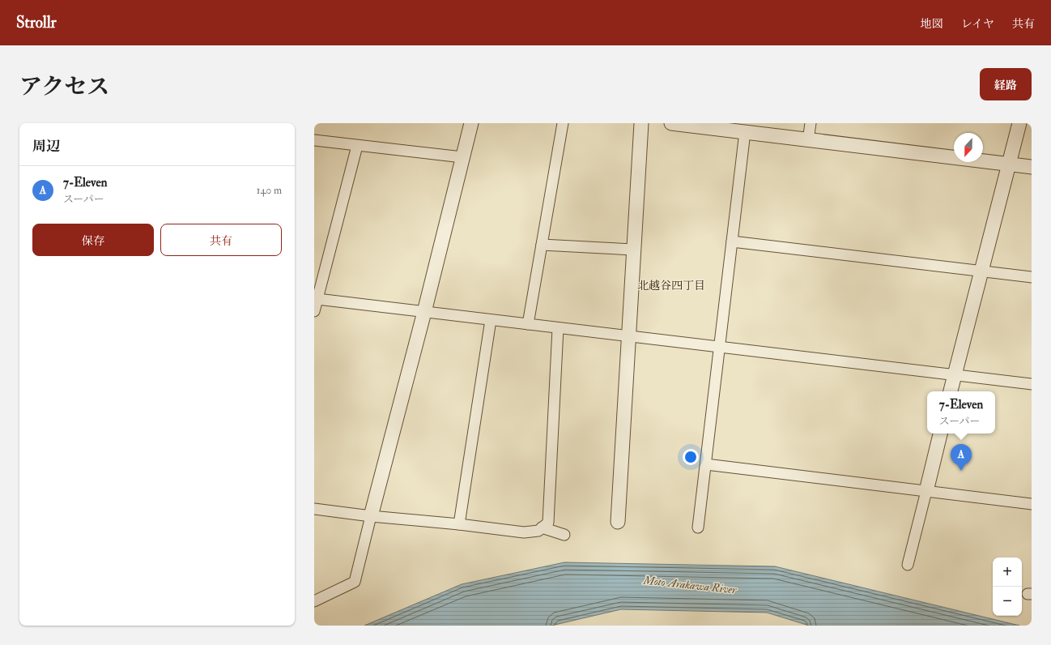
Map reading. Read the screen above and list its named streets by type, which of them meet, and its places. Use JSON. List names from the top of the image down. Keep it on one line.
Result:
{"districts":["北越谷四丁目"],"water":["Moto Arakawa River"],"north":"bottom","page":{"header":"Strollr","nav":["地図","レイヤ","共有"],"title":"アクセス","buttons":["経路",["保存","共有"]],"heading":"周辺","list":[{"mark":"A","name":"7-Eleven","note":"スーパー","value":"140 m"}],"popup":["7-Eleven","スーパー"],"pins":"A","map_buttons":["+","−"]}}
